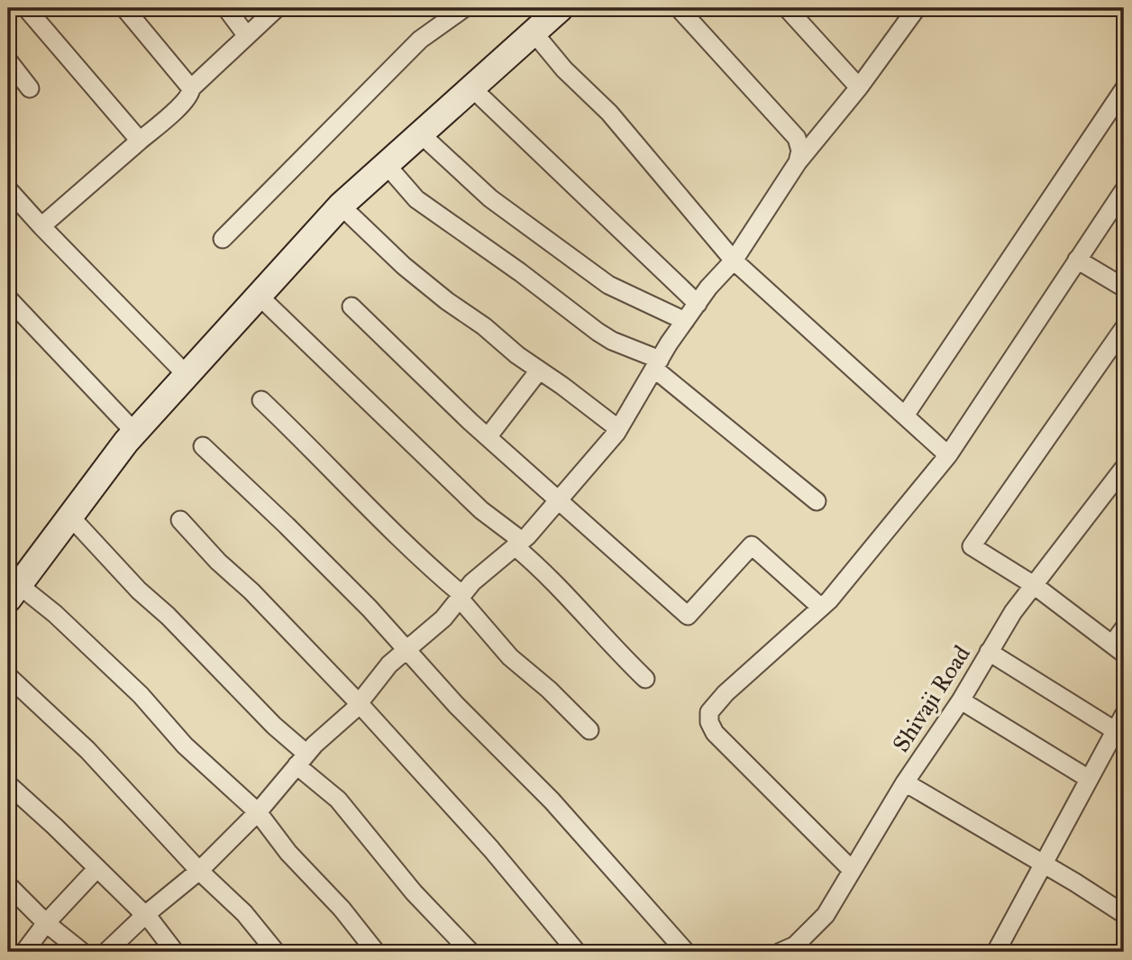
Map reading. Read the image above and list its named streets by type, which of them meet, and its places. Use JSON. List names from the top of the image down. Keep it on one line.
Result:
{"streets":{"street":["Shivaji Road"]}}
